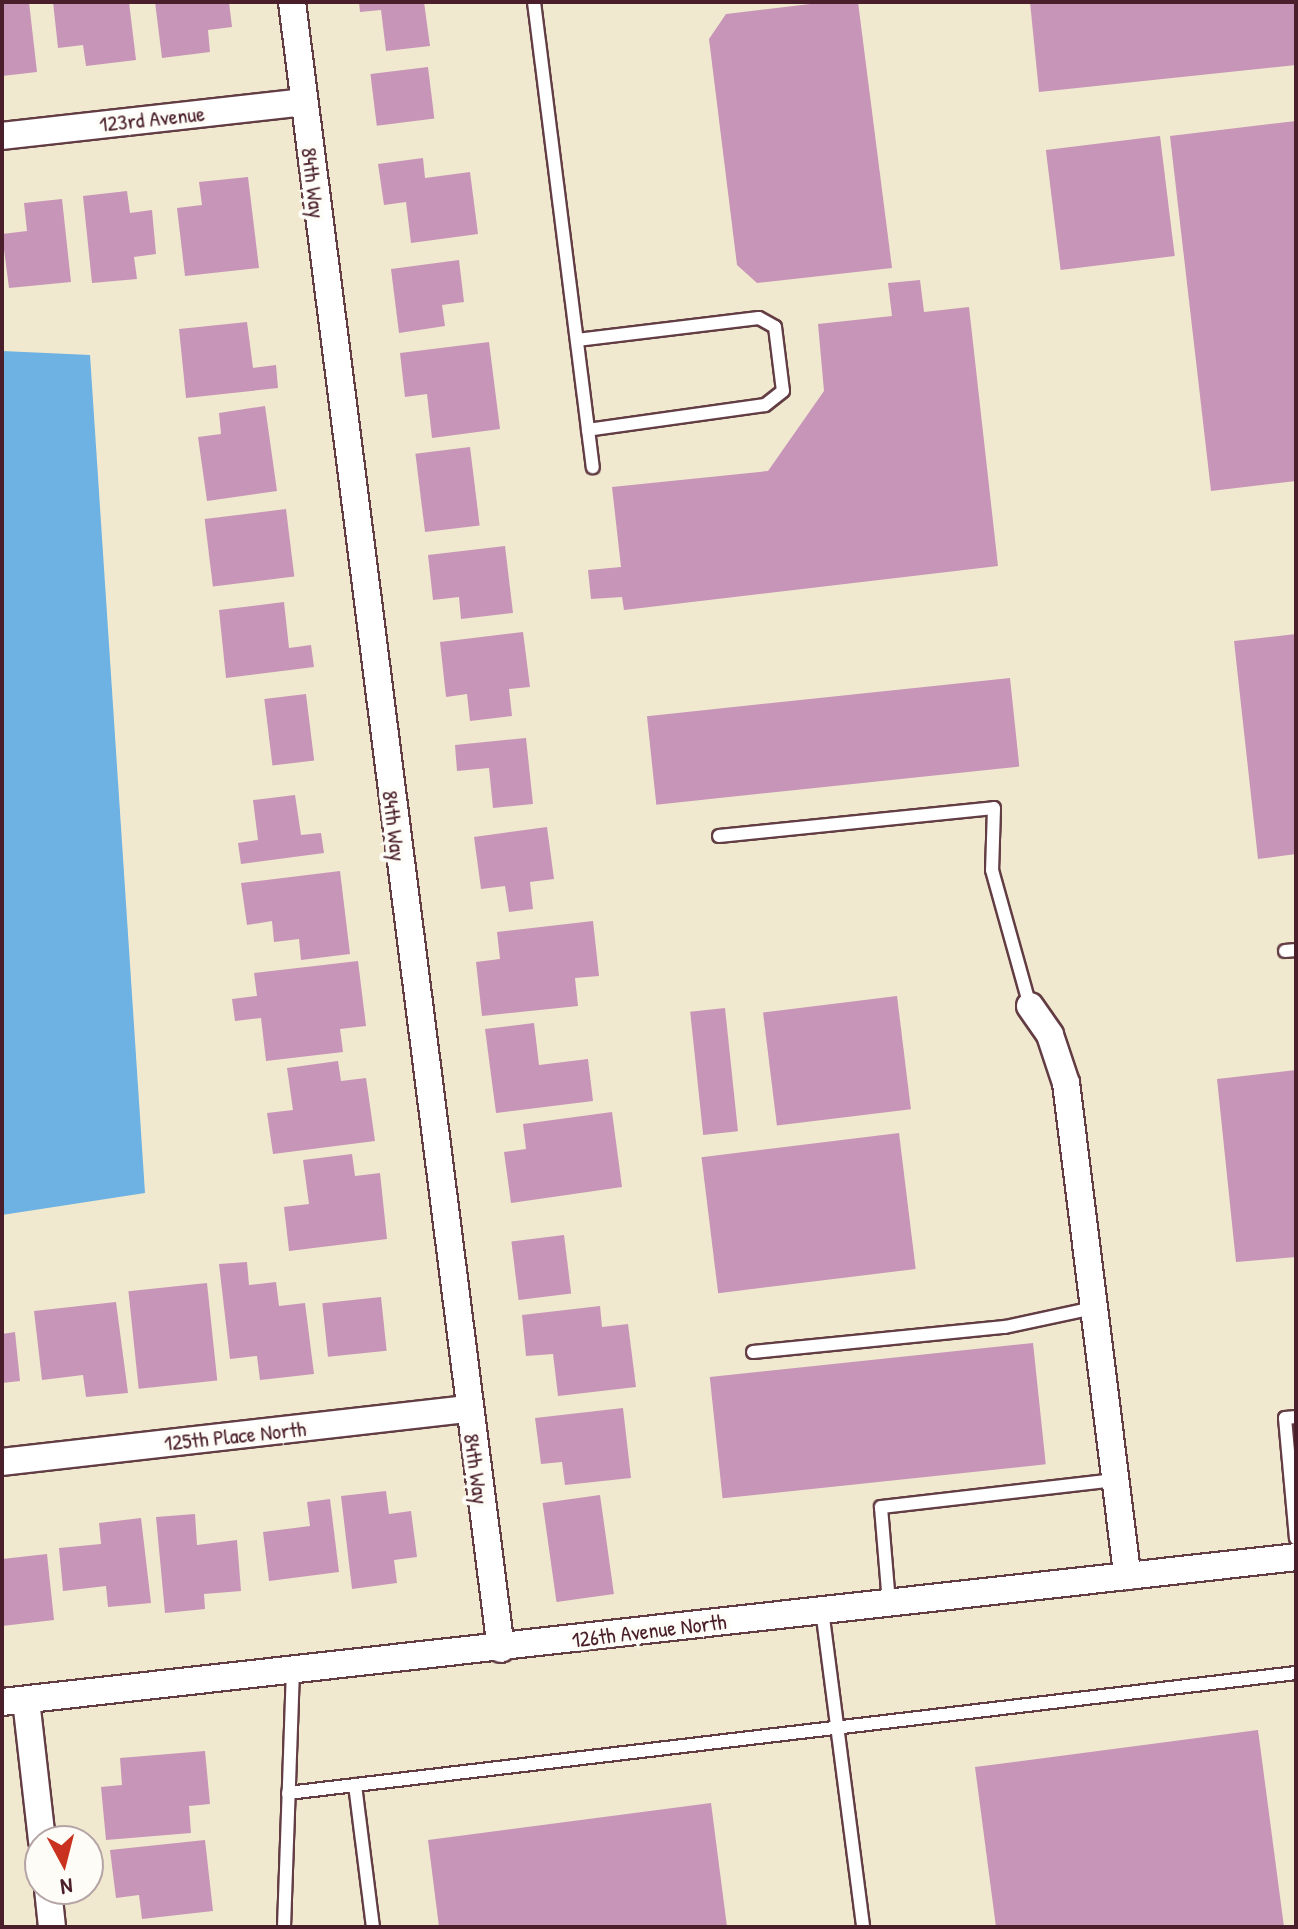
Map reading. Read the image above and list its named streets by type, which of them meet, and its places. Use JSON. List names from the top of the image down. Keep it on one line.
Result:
{"streets":{"street":["123rd Avenue","84th Way","125th Place North","126th Avenue North"]},"crossings":[["123rd Avenue","84th Way"],["84th Way","125th Place North"],["84th Way","126th Avenue North"]],"north":"bottom"}
